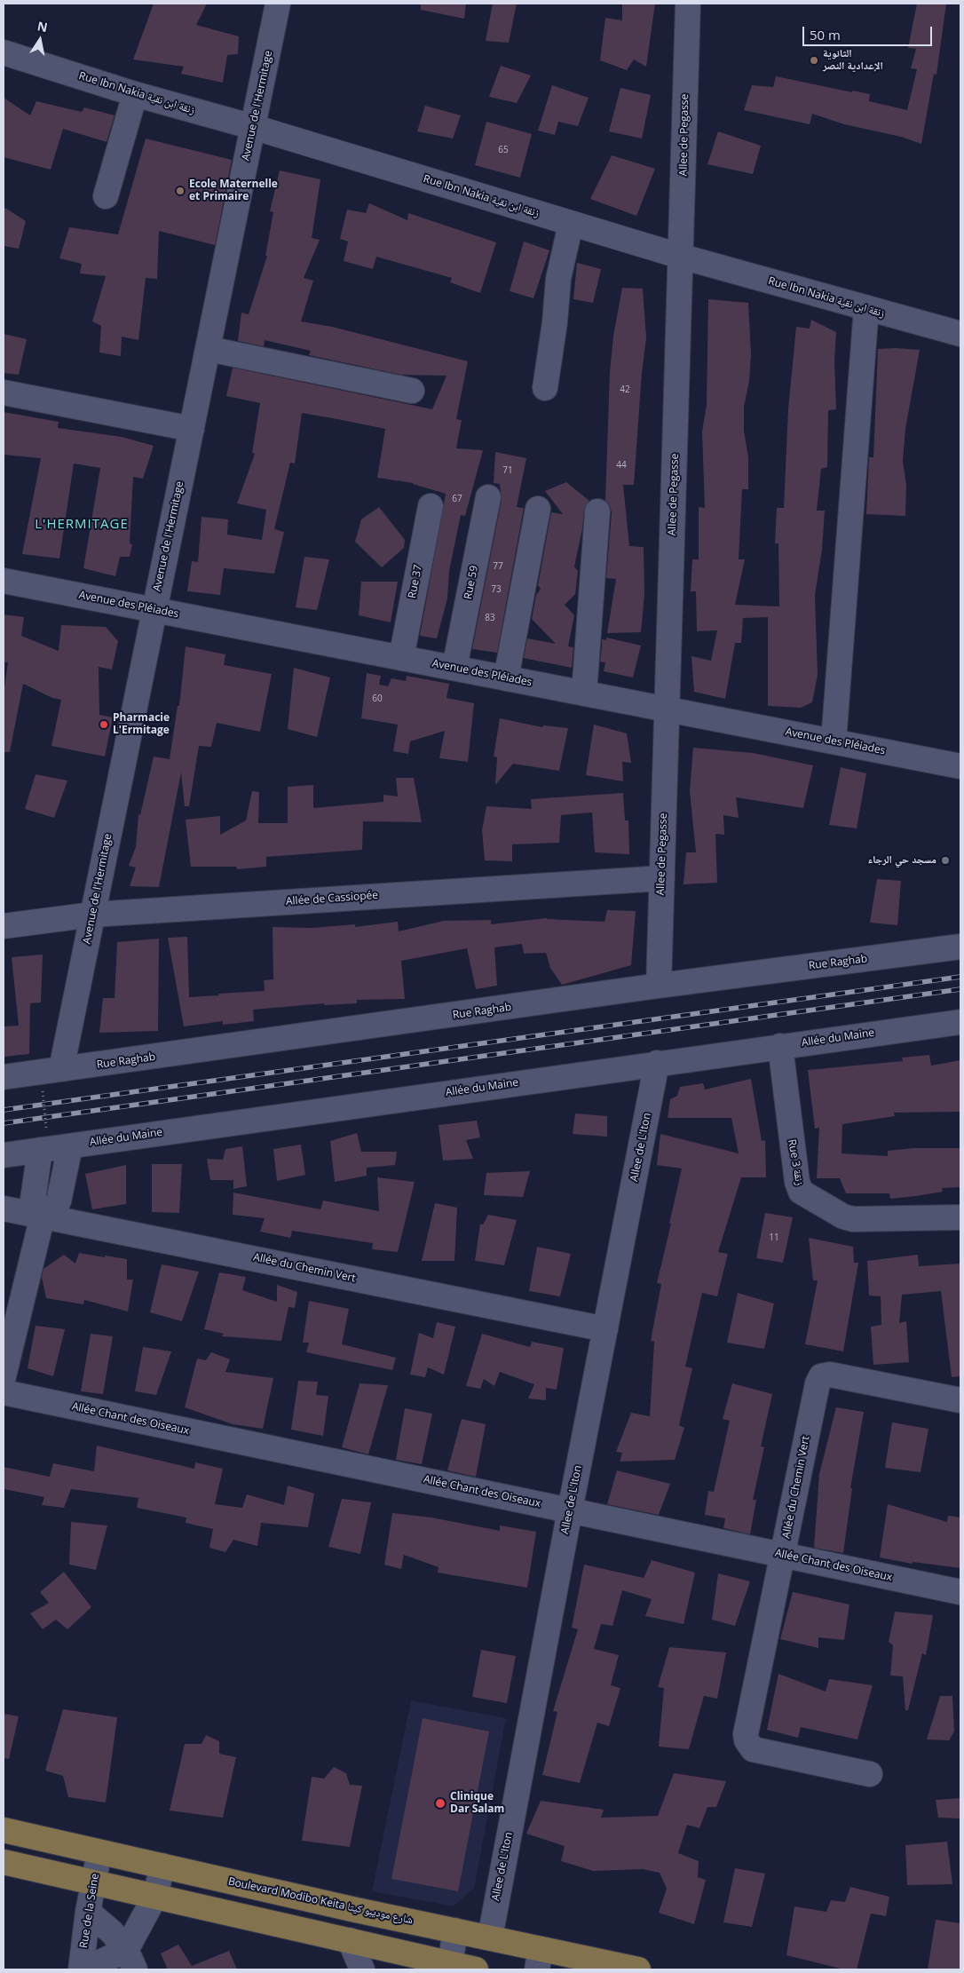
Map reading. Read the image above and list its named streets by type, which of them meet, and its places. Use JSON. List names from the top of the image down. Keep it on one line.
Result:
{"streets":{"main road":["Boulevard Modibo Keita شارع موديبو كيتا"],"street":["Rue Ibn Nakia زنقة ابن نقية","Avenue de l'Hermitage","Allee de Pegasse","Rue 37","Rue 59","Avenue des Pléiades","Allée de Cassiopée","Rue Raghab","Allée du Maine","Allee de L'Iton","Rue 3 زنقة","Allée du Chemin Vert","Allée Chant des Oiseaux","Rue de la Seine"]},"crossings":[["Rue Ibn Nakia زنقة ابن نقية","Avenue de l'Hermitage"],["Rue Ibn Nakia زنقة ابن نقية","Allee de Pegasse"],["Avenue de l'Hermitage","Avenue des Pléiades"],["Avenue de l'Hermitage","Allée de Cassiopée"],["Avenue de l'Hermitage","Rue Raghab"],["Allee de Pegasse","Avenue des Pléiades"],["Allee de Pegasse","Allée de Cassiopée"],["Allee de Pegasse","Rue Raghab"],["Rue 37","Avenue des Pléiades"],["Rue 59","Avenue des Pléiades"],["Allée du Maine","Allee de L'Iton"],["Allée du Maine","Rue 3 زنقة"],["Allee de L'Iton","Allée du Chemin Vert"],["Allee de L'Iton","Allée Chant des Oiseaux"],["Allee de L'Iton","Boulevard Modibo Keita شارع موديبو كيتا"],["Allée du Chemin Vert","Allée Chant des Oiseaux"],["Boulevard Modibo Keita شارع موديبو كيتا","Rue de la Seine"]],"districts":["L'HERMITAGE"],"places":["الثانوية الإعدادية النصر","Ecole Maternelle et Primaire","Pharmacie L'Ermitage","مسجد حي الرجاء","Clinique Dar Salam"],"house_numbers":["65","42","44","71","67","77","73","83","60","11"],"scale_bar":"50 m","north":"top"}
